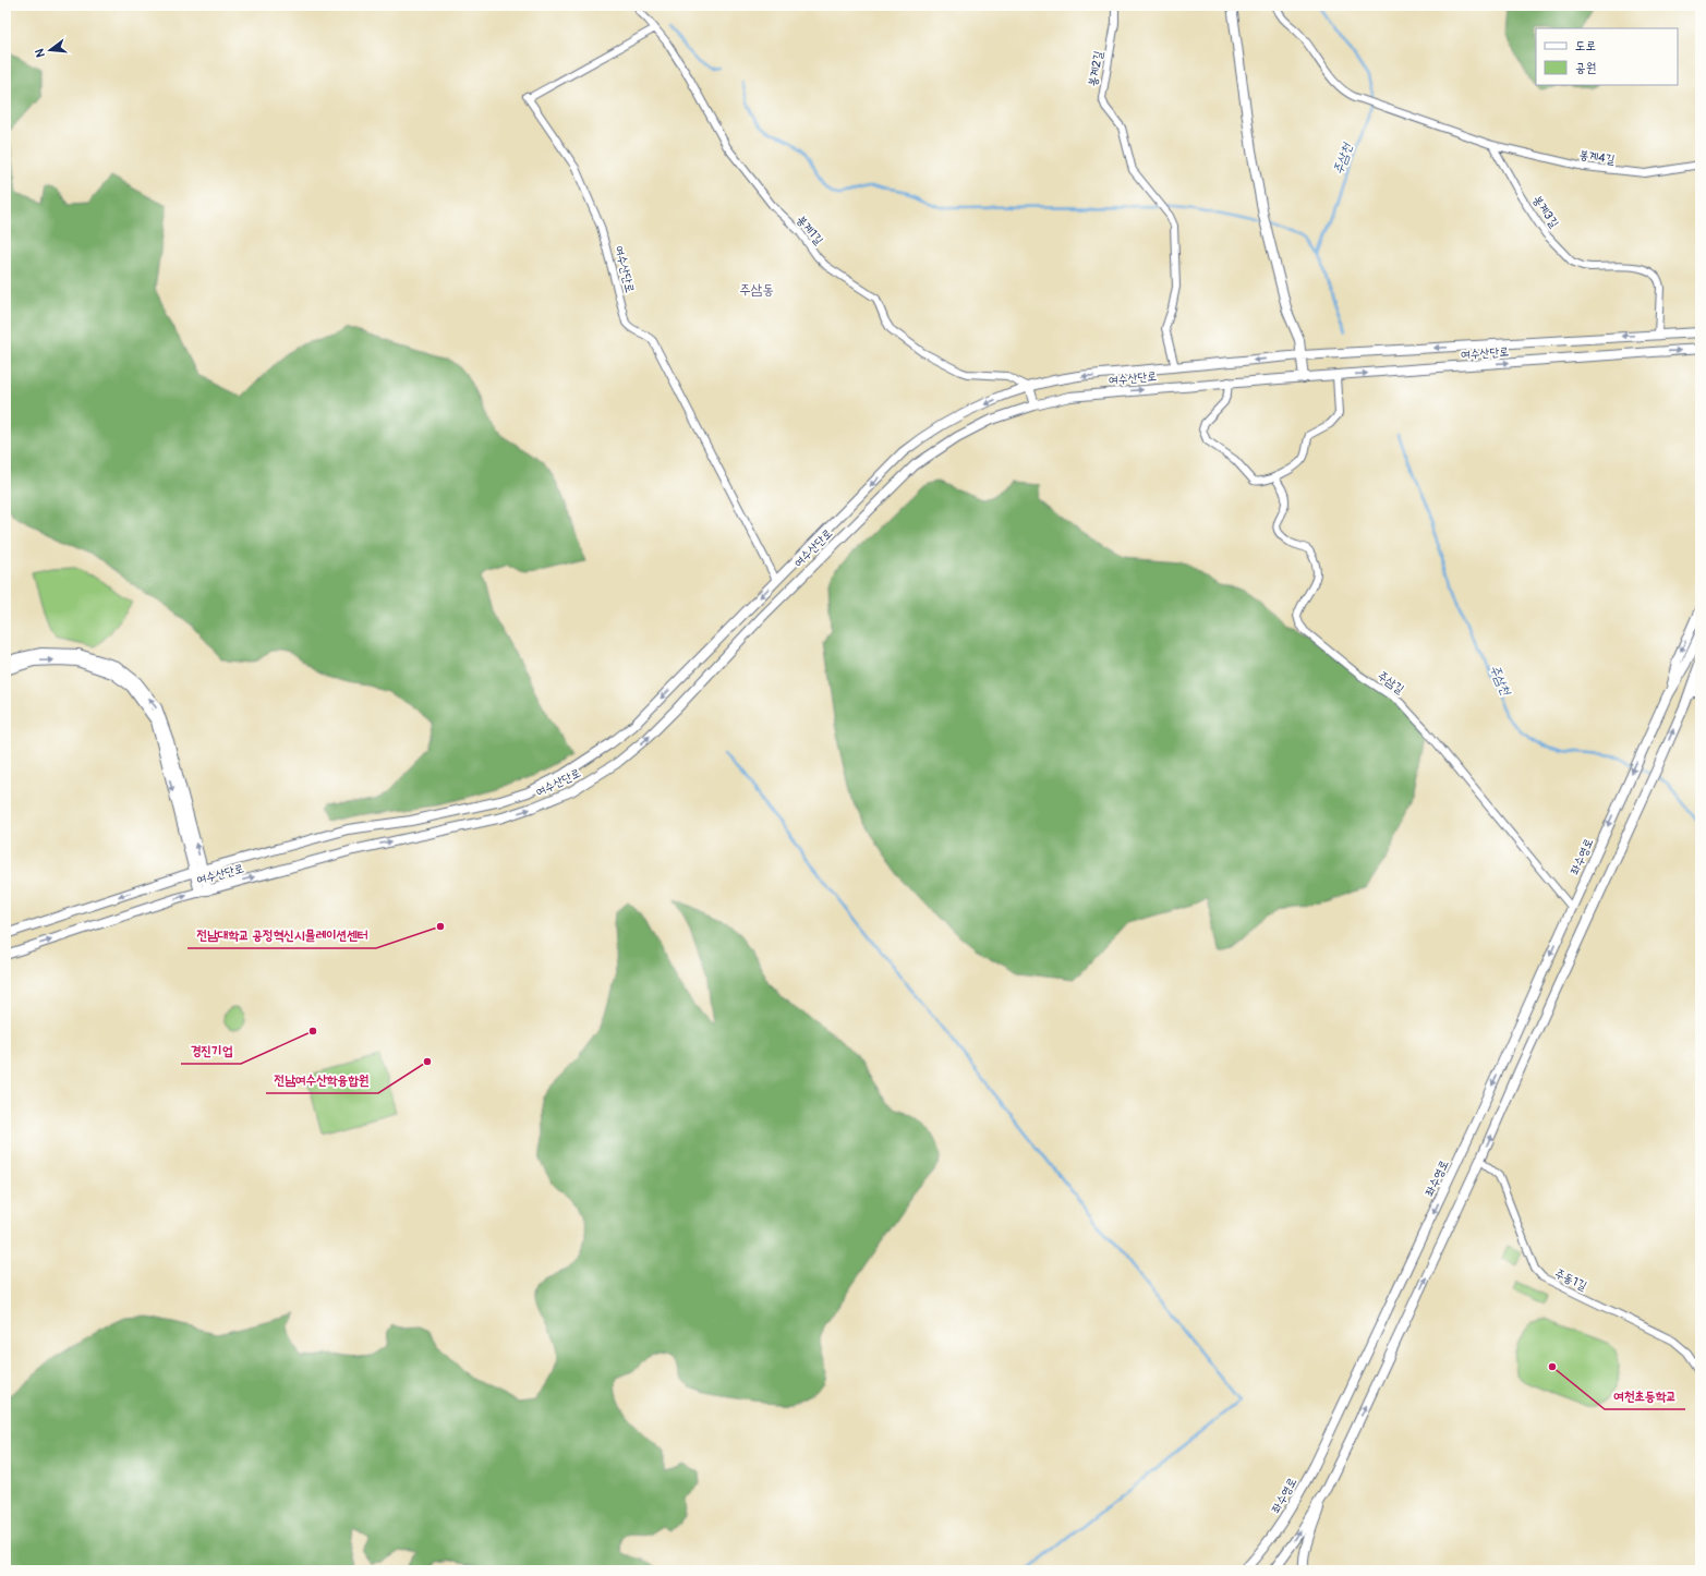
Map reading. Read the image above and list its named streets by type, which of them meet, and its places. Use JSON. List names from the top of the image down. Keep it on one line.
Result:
{"streets":{"street":["봉계2길","봉계4길","봉계3길","봉계1길","여수산단로","주삼길","좌수영로","주동1길"]},"crossings":[["봉계2길","여수산단로"],["봉계4길","봉계3길"],["봉계3길","여수산단로"],["봉계1길","여수산단로"],["주삼길","좌수영로"]],"districts":["주삼동"],"water":["주삼천"],"places":["전남대학교 공정혁신시뮬레이션센터","경진기업","전남여수산학융합원","여천초등학교"],"legend":["도로","공원"],"north":"left"}
